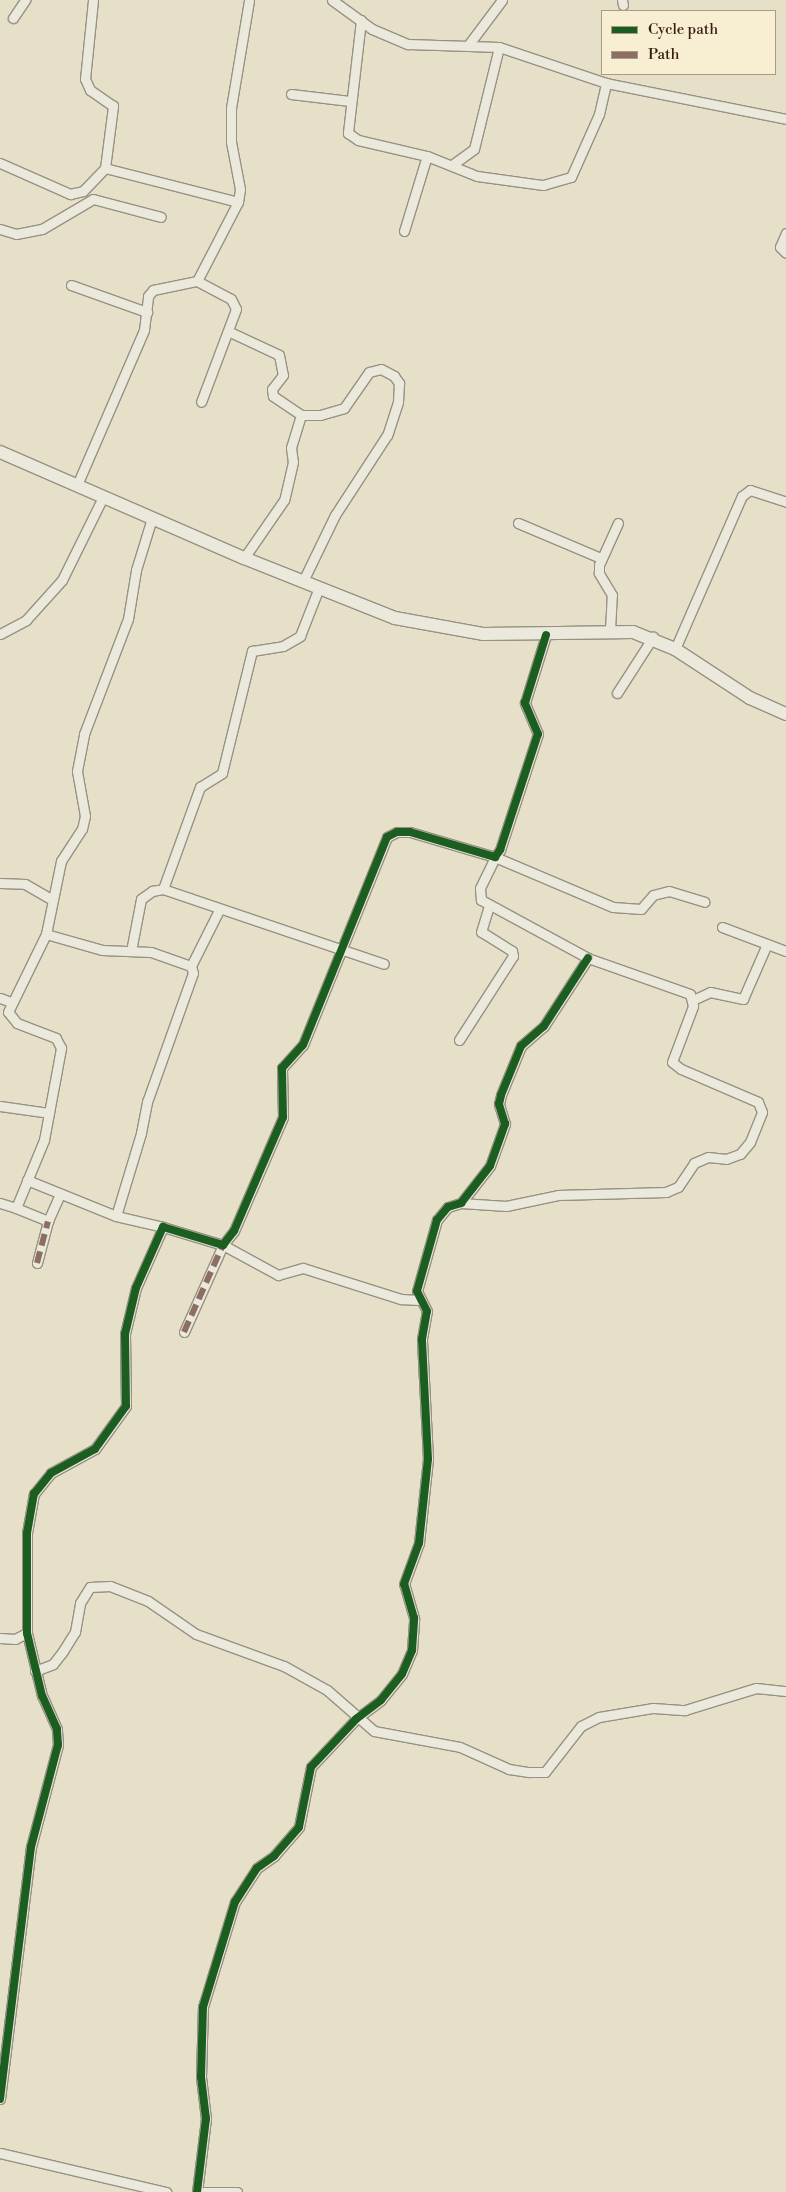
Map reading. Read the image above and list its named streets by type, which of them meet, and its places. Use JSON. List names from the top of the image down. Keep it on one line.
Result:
{"legend":["Cycle path","Path"]}
